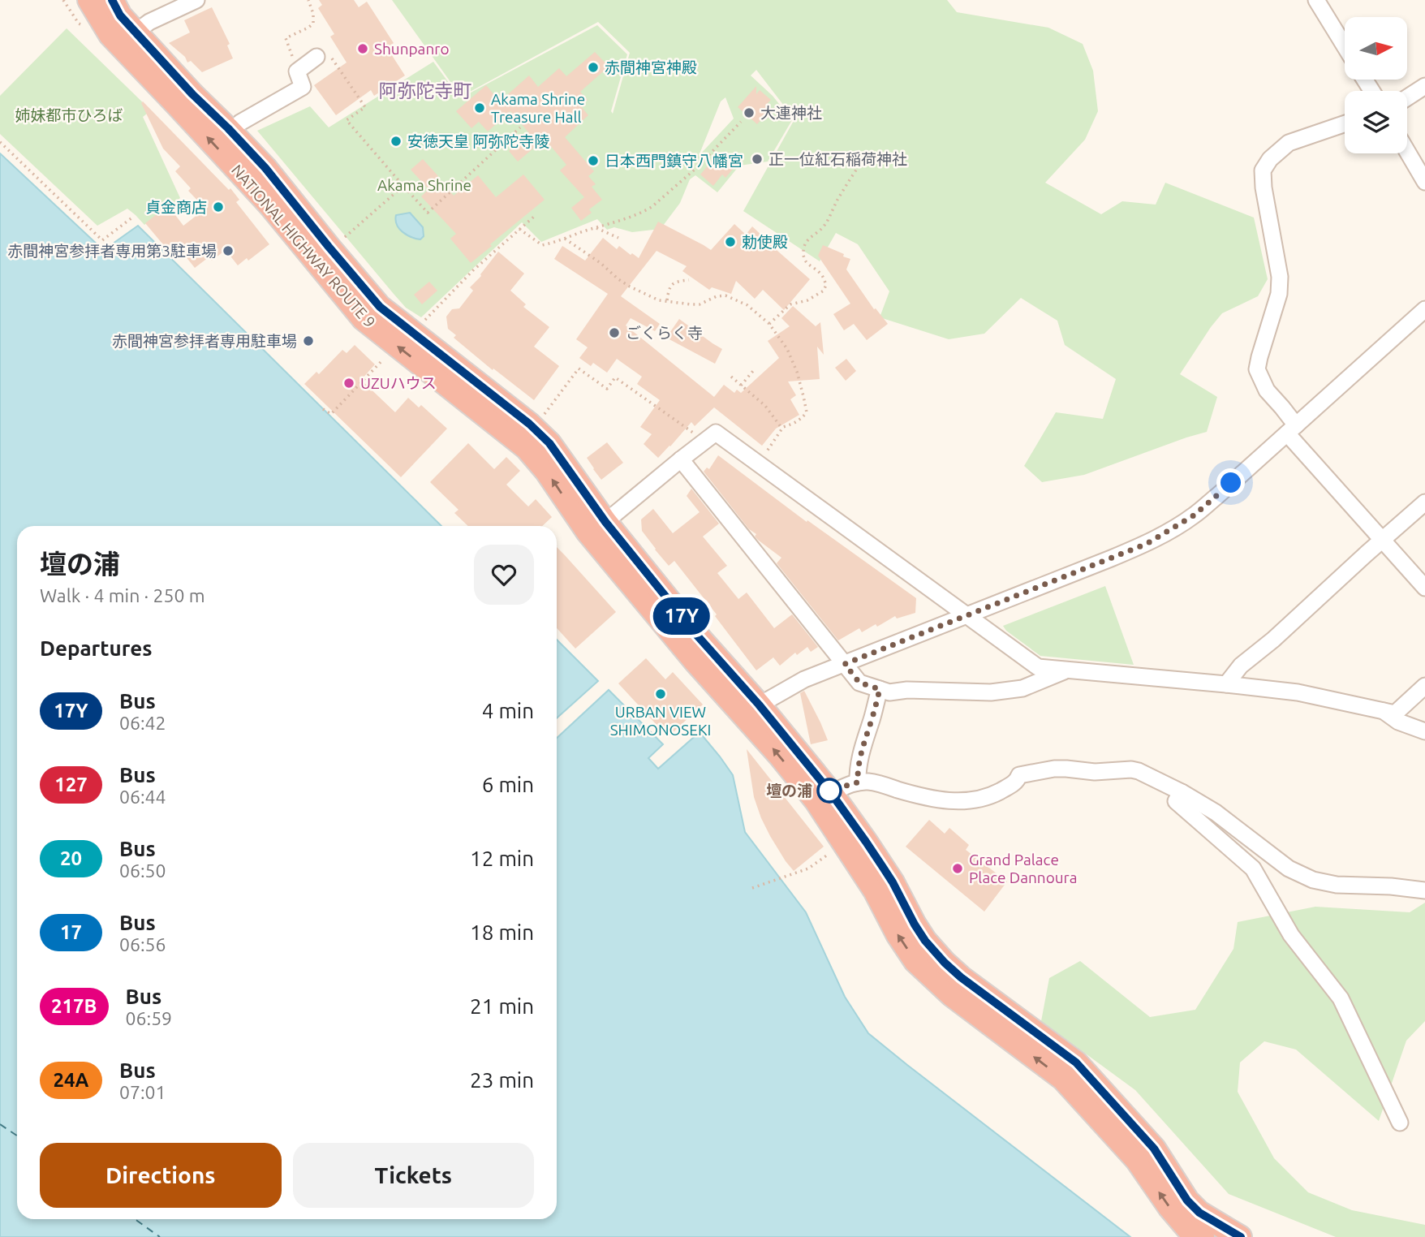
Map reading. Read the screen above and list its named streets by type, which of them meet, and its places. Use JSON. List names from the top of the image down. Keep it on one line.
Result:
{"streets":{"highway":["NATIONAL HIGHWAY ROUTE 9"]},"districts":["阿弥陀寺町"],"parks":["姉妹都市ひろば","Akama Shrine"],"places":["Shunpanro","赤間神宮神殿","Akama Shrine Treasure Hall","大連神社","安徳天皇 阿弥陀寺陵","正一位紅石稲荷神社","日本西門鎮守八幡宮","貞金商店","勅使殿","赤間神宮参拝者専用第3駐車場","ごくらく寺","赤間神宮参拝者専用駐車場","UZUハウス","URBAN VIEW SHIMONOSEKI","壇の浦","Grand Palace Place Dannoura"],"lines":["bus line 17Y"],"north":"right","page":{"on_map":"17Y","heading":[["壇の浦","Walk · 4 min · 250 m"],"Departures"],"list":[{"mark":"17Y","name":"Bus","note":"06:42","value":"4 min"},{"mark":"127","name":"Bus","note":"06:44","value":"6 min"},{"mark":"20","name":"Bus","note":"06:50","value":"12 min"},{"mark":"17","name":"Bus","note":"06:56","value":"18 min"},{"mark":"217B","name":"Bus","note":"06:59","value":"21 min"},{"mark":"24A","name":"Bus","note":"07:01","value":"23 min"}],"buttons":["Directions","Tickets"]}}
